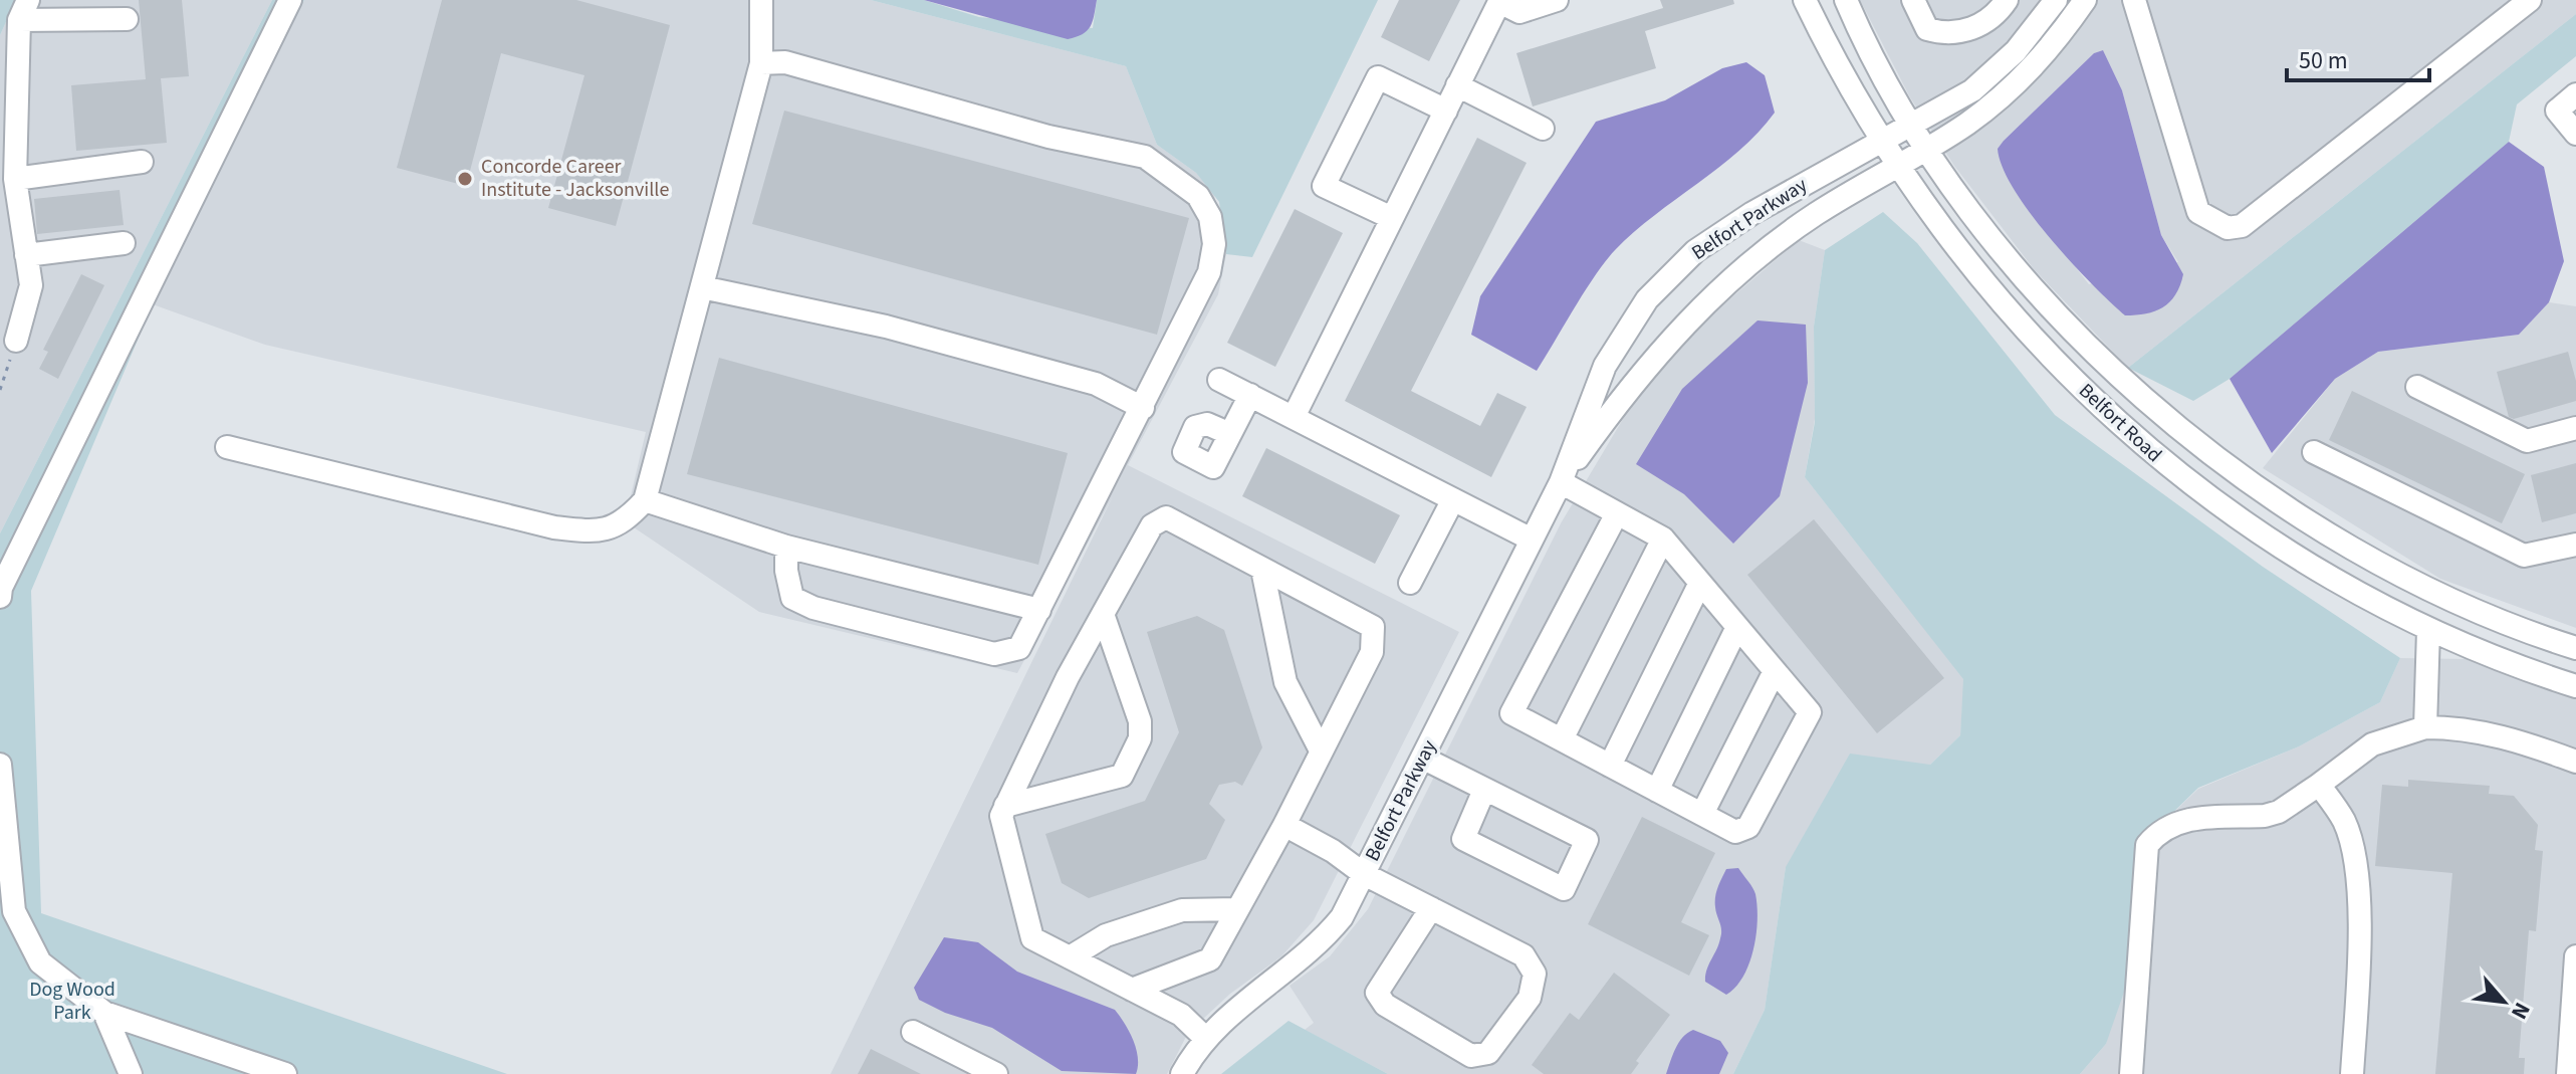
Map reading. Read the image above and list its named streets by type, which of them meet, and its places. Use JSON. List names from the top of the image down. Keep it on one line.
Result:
{"streets":{"street":["Belfort Parkway","Belfort Road"]},"crossings":[["Belfort Parkway","Belfort Road"]],"parks":["Dog Wood Park"],"places":["Concorde Career Institute - Jacksonville"],"scale_bar":"50 m","north":"bottom right"}
